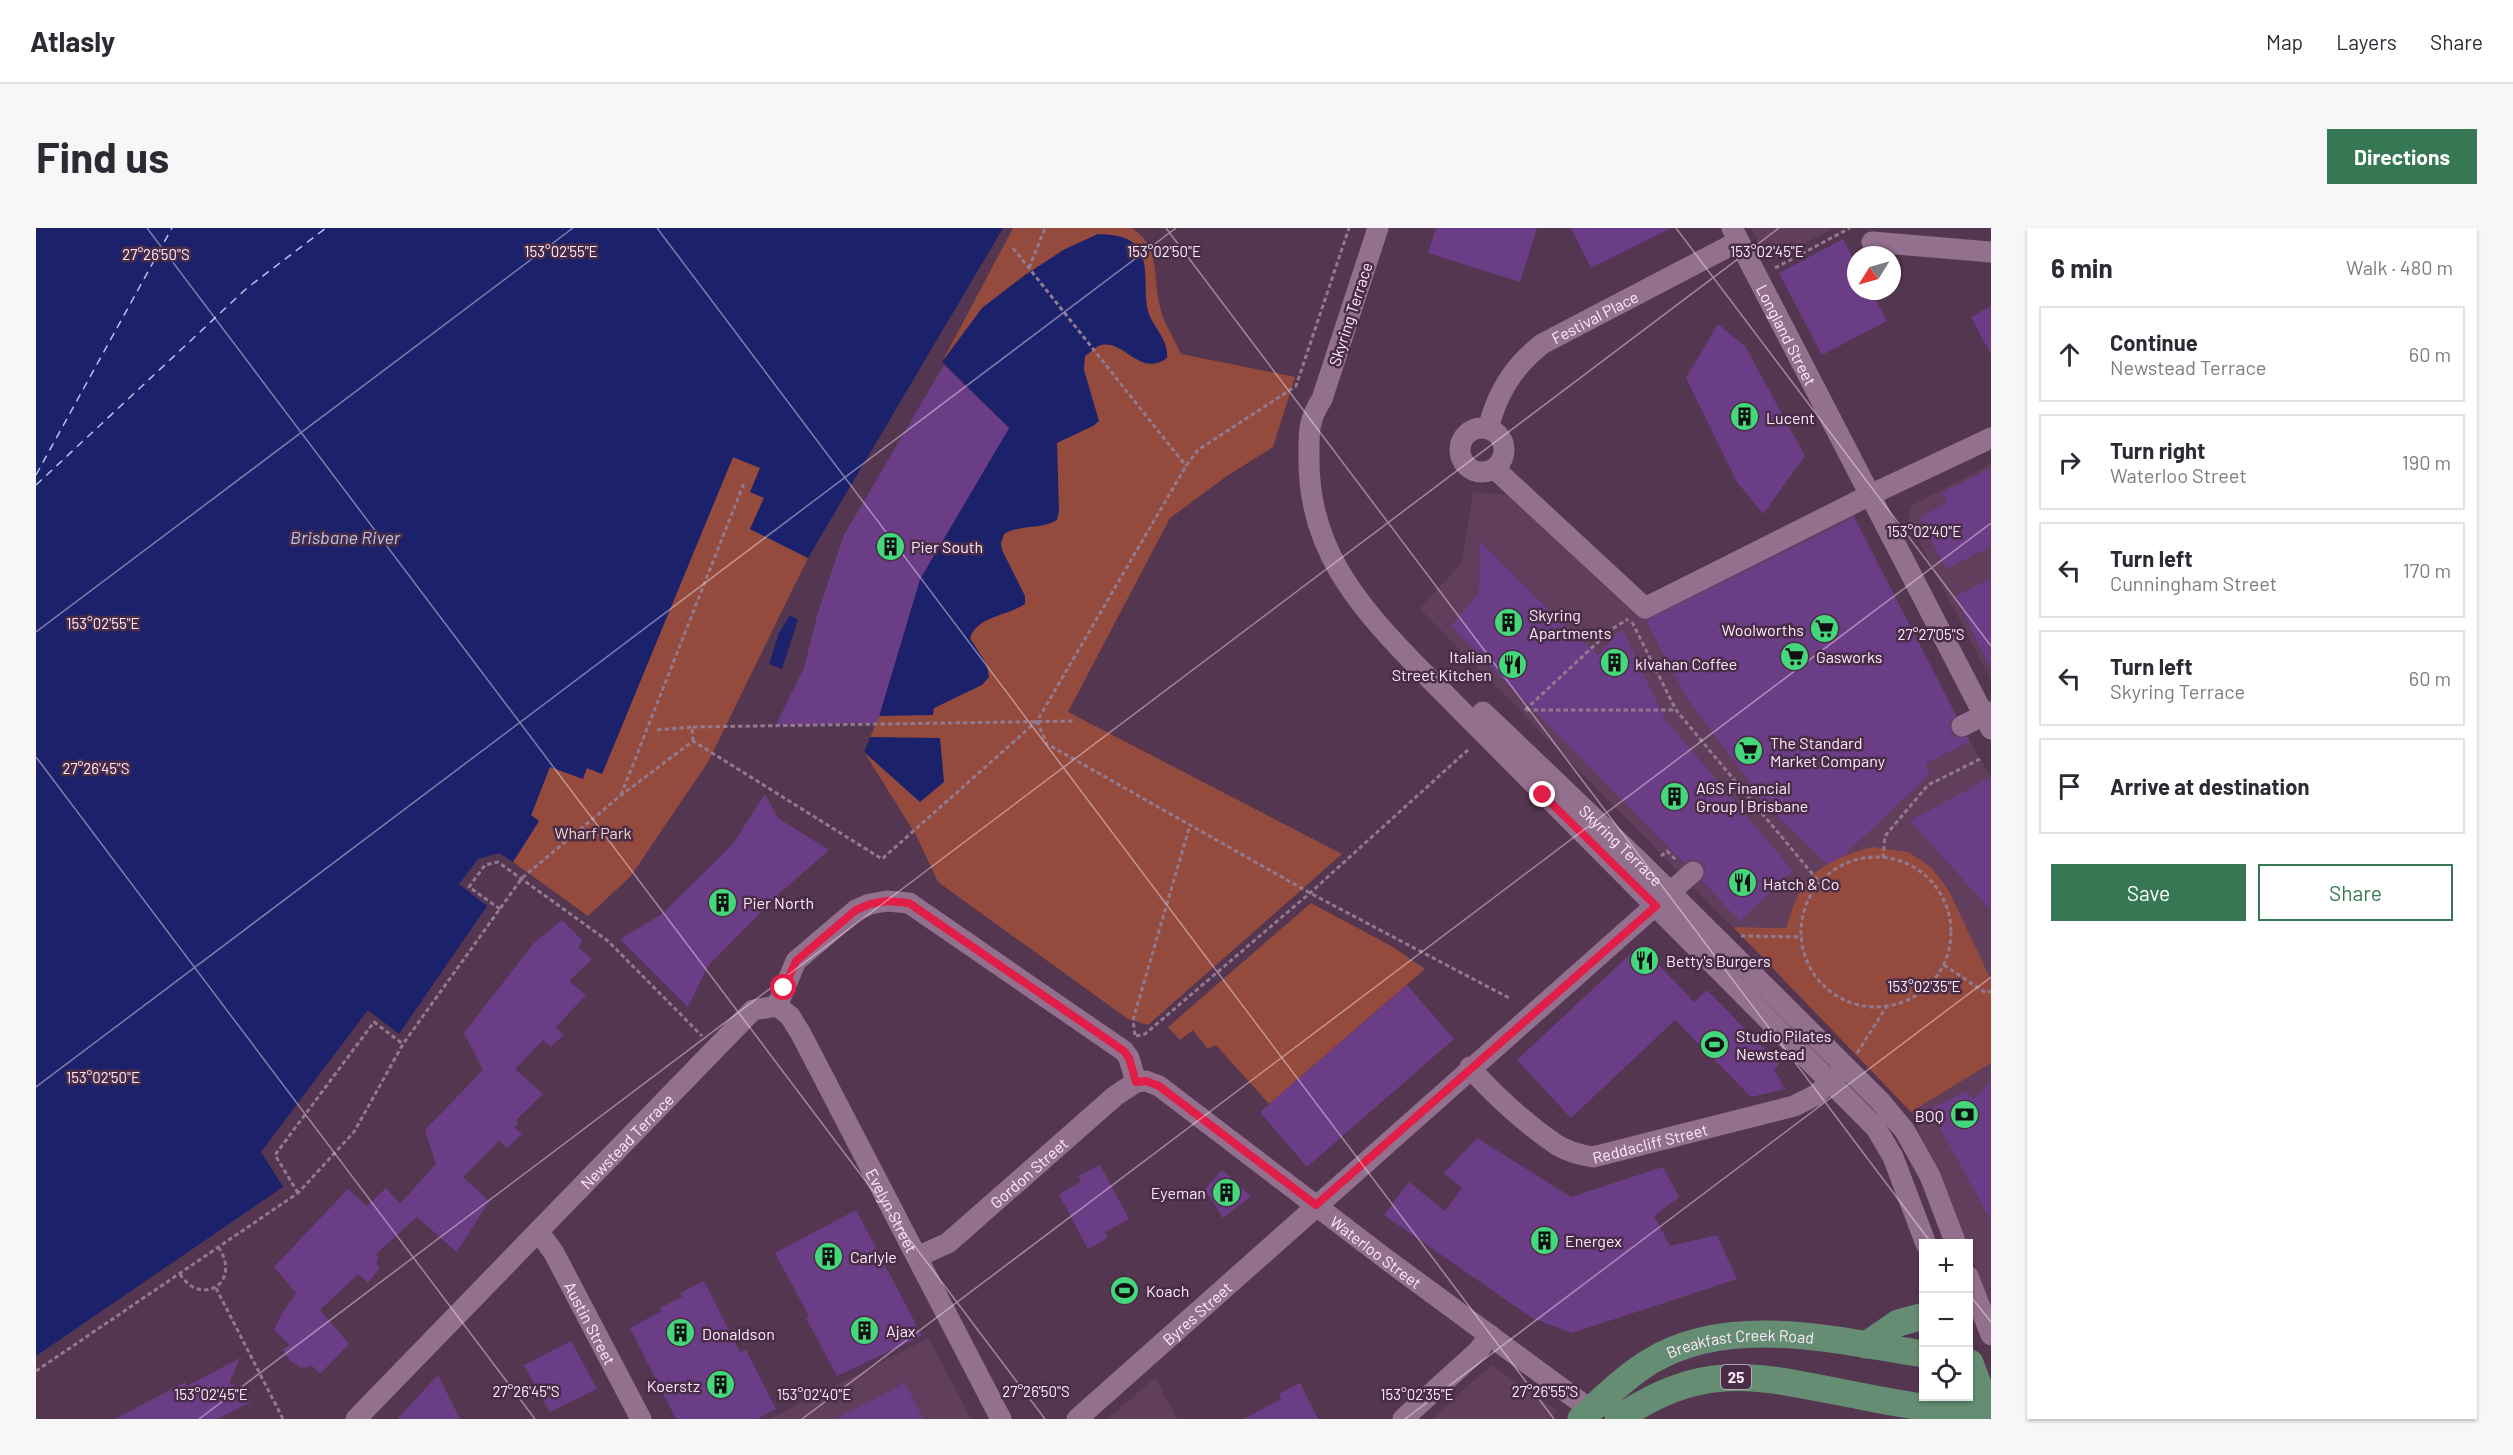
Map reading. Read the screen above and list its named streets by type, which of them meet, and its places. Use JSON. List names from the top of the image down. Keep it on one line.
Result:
{"streets":{"main road":["Breakfast Creek Road","25"],"street":["Skyring Terrace","Festival Place","Longland Street","Newstead Terrace","Reddacliff Street","Gordon Street","Evelyn Street","Waterloo Street","Byres Street","Austin Street"]},"crossings":[["Skyring Terrace","Reddacliff Street"],["Skyring Terrace","Byres Street"],["Festival Place","Longland Street"],["Newstead Terrace","Evelyn Street"],["Newstead Terrace","Austin Street"],["Reddacliff Street","Byres Street"],["Gordon Street","Evelyn Street"],["Gordon Street","Waterloo Street"],["Waterloo Street","Byres Street"],["Waterloo Street","Breakfast Creek Road"]],"water":["Brisbane River"],"parks":["Wharf Park"],"places":{"building":["Lucent","Pier South","Skyring Apartments","kIvahan Coffee","AGS Financial Group | Brisbane","Pier North","Eyeman","Energex","Carlyle","Ajax","Donaldson","Koerstz"],"supermarket":["Woolworths","Gasworks","The Standard Market Company"],"restaurant":["Italian Street Kitchen","Hatch & Co","Betty's Burgers"],"sports":["Studio Pilates Newstead","Koach"],"bank":["BOQ"]},"north":"bottom left","page":{"header":"Atlasly","nav":["Map","Layers","Share"],"buttons":["Directions",["Save","Share"]],"title":"Find us","heading":["6 min","Walk · 480 m"],"list":[["Continue","Newstead Terrace","60 m"],["Turn right","Waterloo Street","190 m"],["Turn left","Cunningham Street","170 m"],["Turn left","Skyring Terrace","60 m"],"Arrive at destination"],"map_buttons":["+","−"]},"coordinates":["153°02'55\"E","153°02'50\"E","153°02'45\"E","27°26'50\"S","153°02'40\"E","27°27'05\"S","27°26'45\"S","153°02'35\"E","27°26'55\"S"]}
